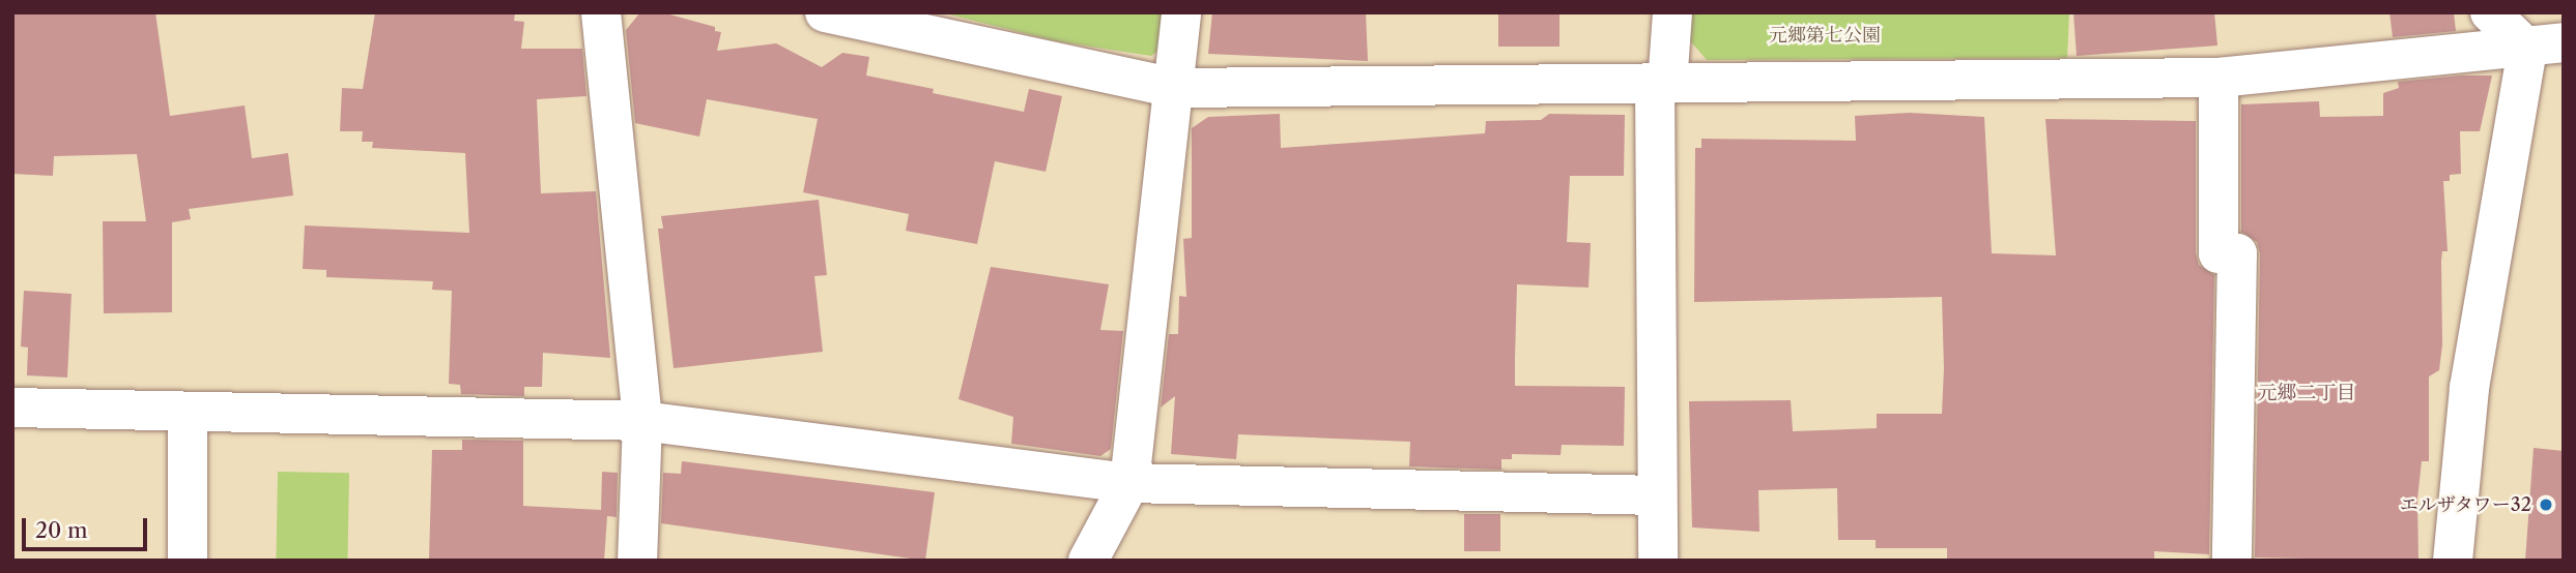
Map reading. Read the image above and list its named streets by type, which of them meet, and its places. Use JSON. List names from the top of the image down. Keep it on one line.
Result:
{"districts":["元郷二丁目"],"parks":["元郷第七公園"],"places":["エルザタワー32"],"scale_bar":"20 m"}
